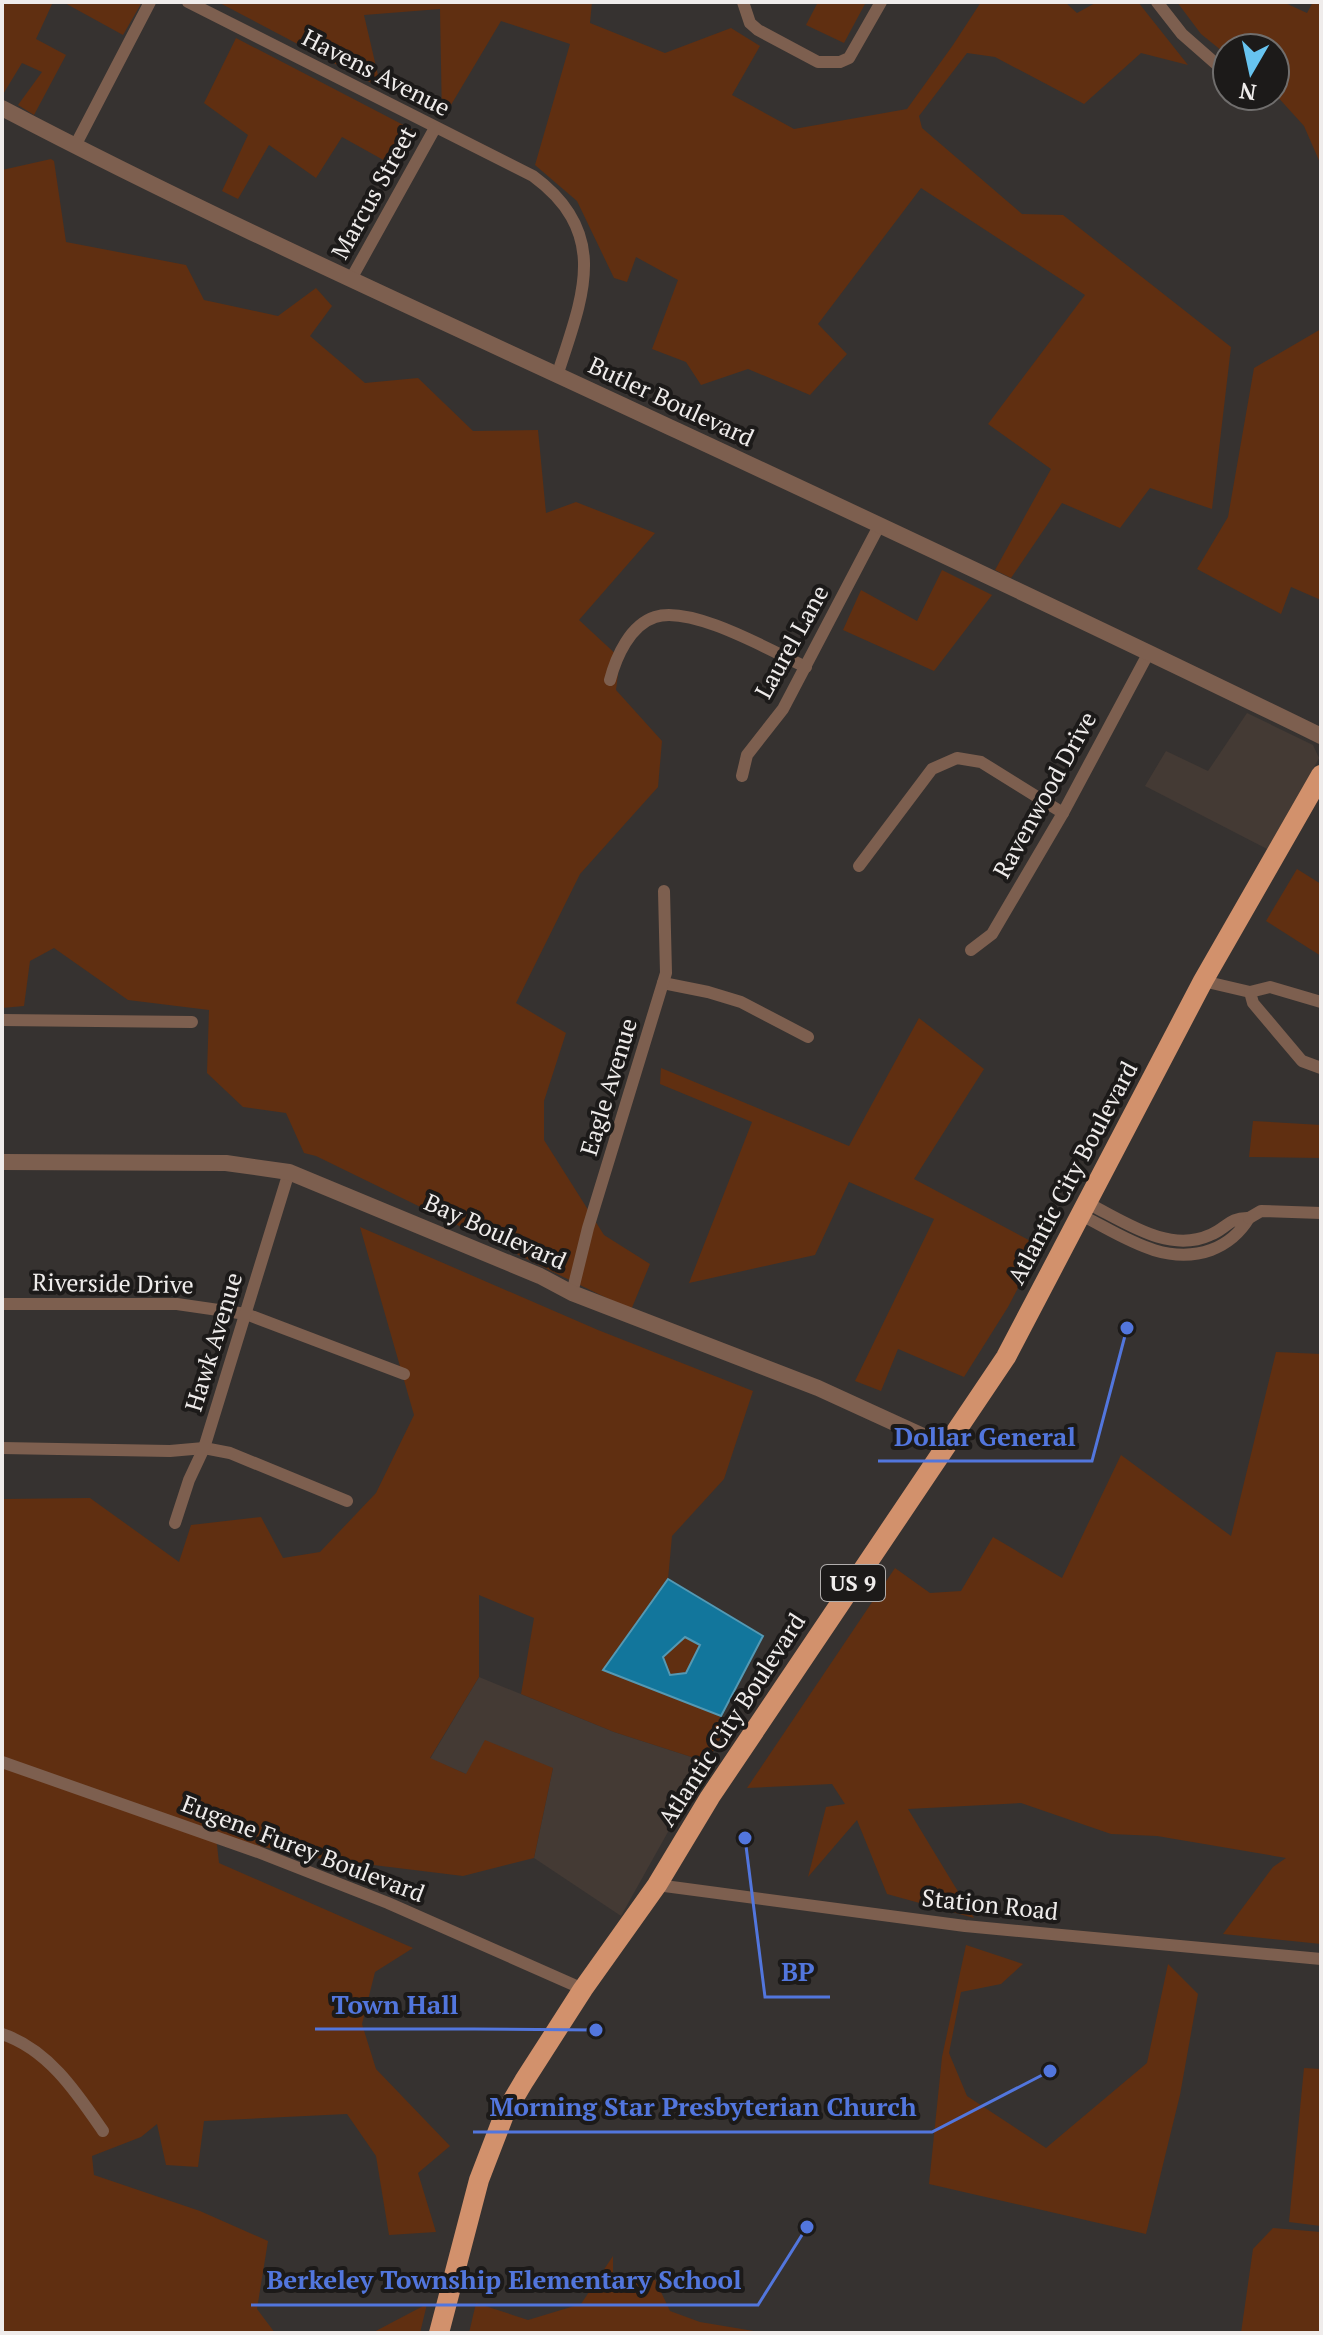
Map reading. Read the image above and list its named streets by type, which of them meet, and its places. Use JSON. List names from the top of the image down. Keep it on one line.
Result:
{"streets":{"highway":["Atlantic City Boulevard","US 9"],"street":["Havens Avenue","Marcus Street","Butler Boulevard","Laurel Lane","Ravenwood Drive","Eagle Avenue","Bay Boulevard","Riverside Drive","Hawk Avenue","Eugene Furey Boulevard","Station Road"]},"crossings":[["Havens Avenue","Marcus Street"],["Havens Avenue","Butler Boulevard"],["Marcus Street","Butler Boulevard"],["Butler Boulevard","Laurel Lane"],["Butler Boulevard","Ravenwood Drive"],["Eagle Avenue","Bay Boulevard"],["Atlantic City Boulevard","Bay Boulevard"],["Atlantic City Boulevard","Eugene Furey Boulevard"],["Atlantic City Boulevard","Station Road"],["Bay Boulevard","Hawk Avenue"],["Riverside Drive","Hawk Avenue"]],"places":["Dollar General","BP","Town Hall","Morning Star Presbyterian Church","Berkeley Township Elementary School"],"north":"bottom"}
